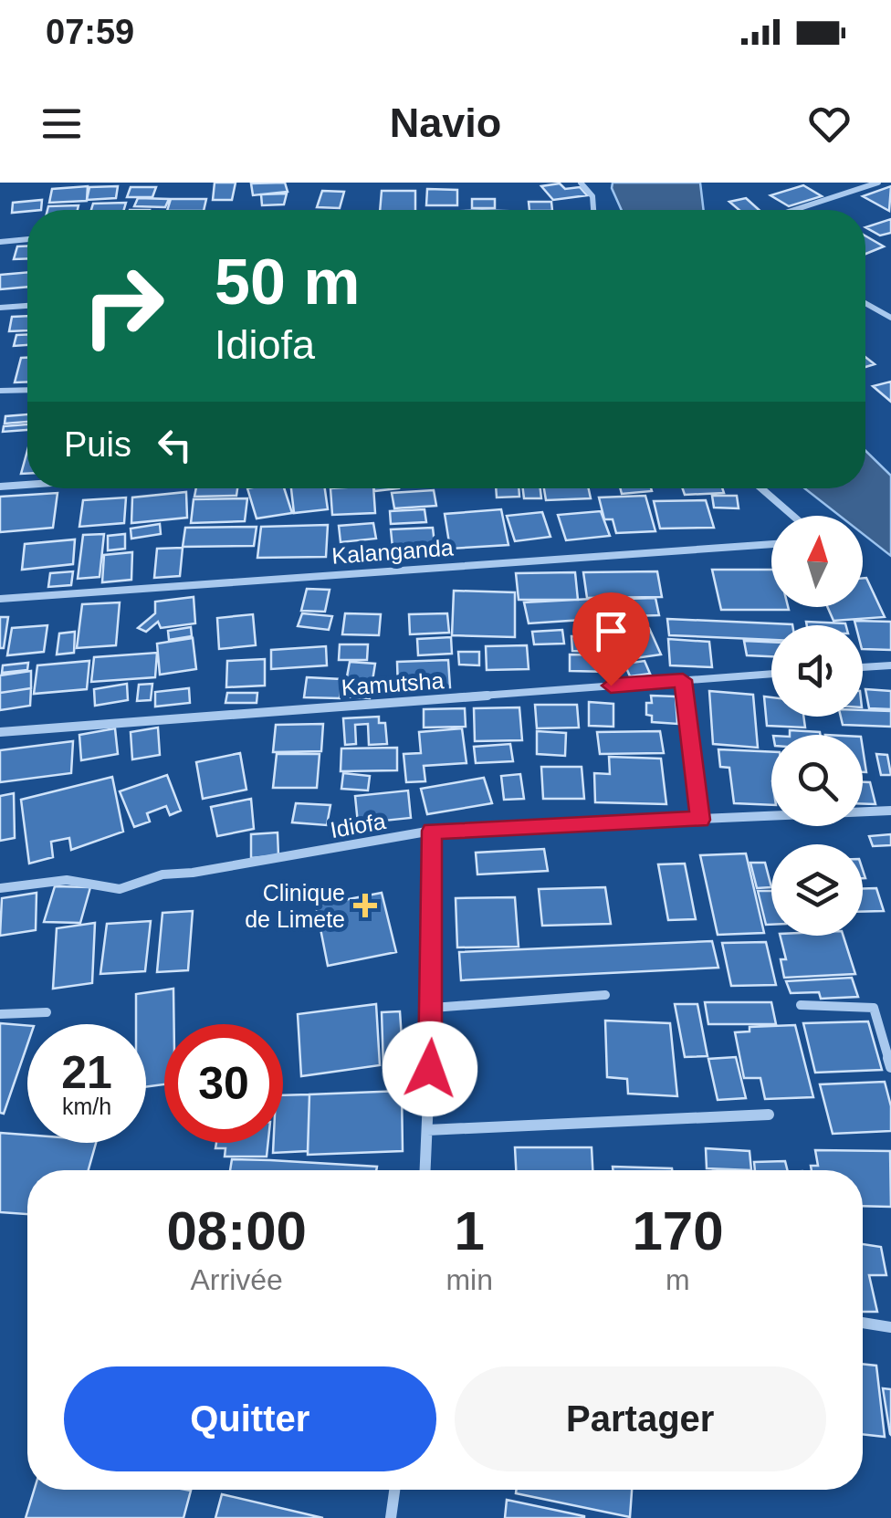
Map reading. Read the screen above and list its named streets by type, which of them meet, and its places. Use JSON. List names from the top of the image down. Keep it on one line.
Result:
{"streets":{"street":["Kalanganda","Kamutsha","Idiofa"]},"places":{"health":["Clinique de Limete"]},"north":"top","page":{"status":"07:59","header":"Navio","turn":["50 m","Idiofa"],"then":"Puis","speed":"21 km/h","limit":"30","eta":["08:00","Arrivée","1","min","170","m"],"buttons":["Quitter","Partager"]}}
